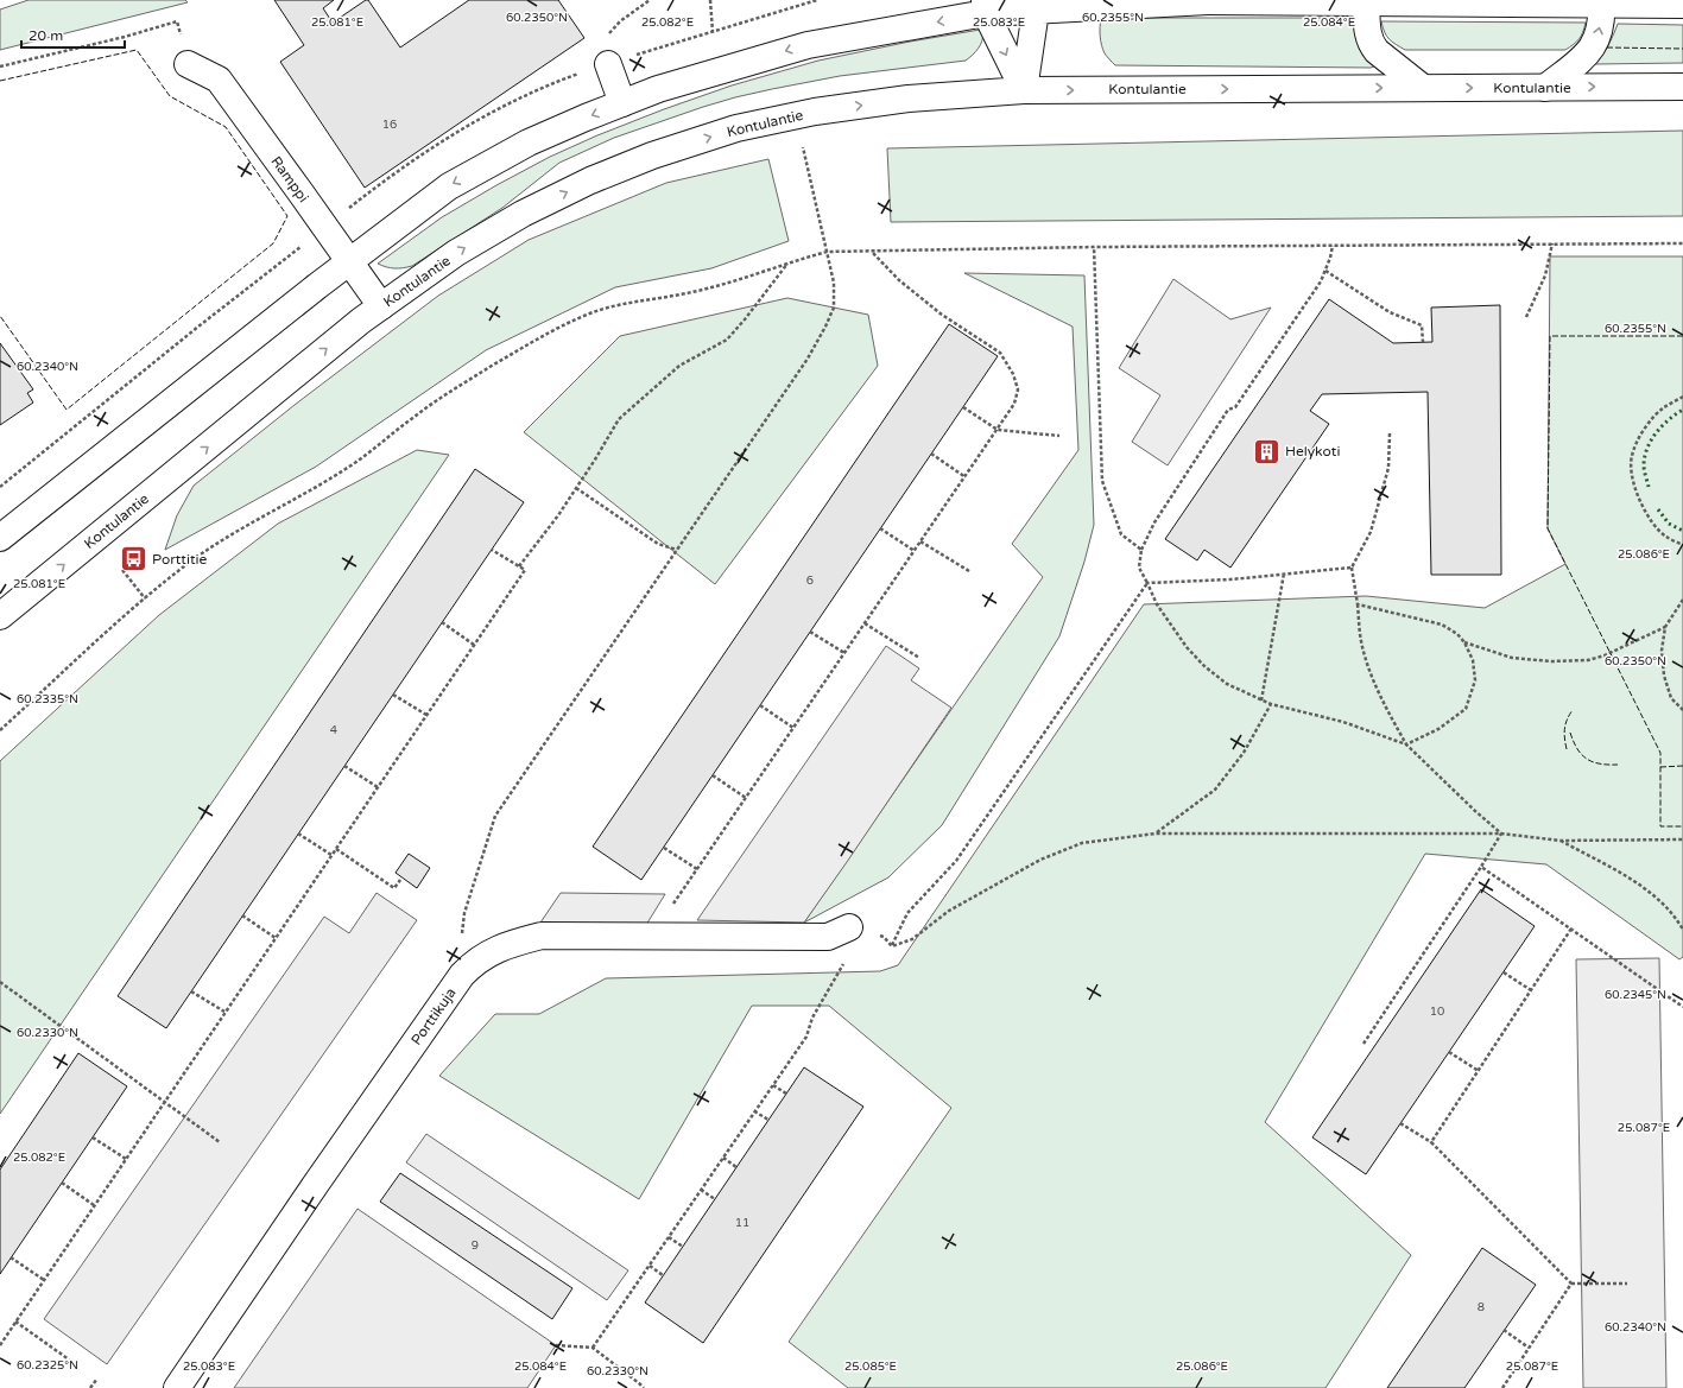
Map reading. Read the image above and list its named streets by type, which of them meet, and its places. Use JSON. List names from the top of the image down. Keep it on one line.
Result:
{"streets":{"main road":["Kontulantie","Ramppi","Porttikuja"]},"crossings":[["Kontulantie","Ramppi"]],"places":{"building":["Helykoti"],"bus stop":["Porttitie"]},"house_numbers":["16","6","4","10","11","9","8"],"scale_bar":"20 m","coordinates":["60.2350°N","60.2355°N","25.081°E","25.082°E","25.083°E","25.084°E","60.2340°N","25.086°E","60.2335°N","60.2345°N","60.2330°N","25.087°E","60.2325°N","25.085°E"]}
